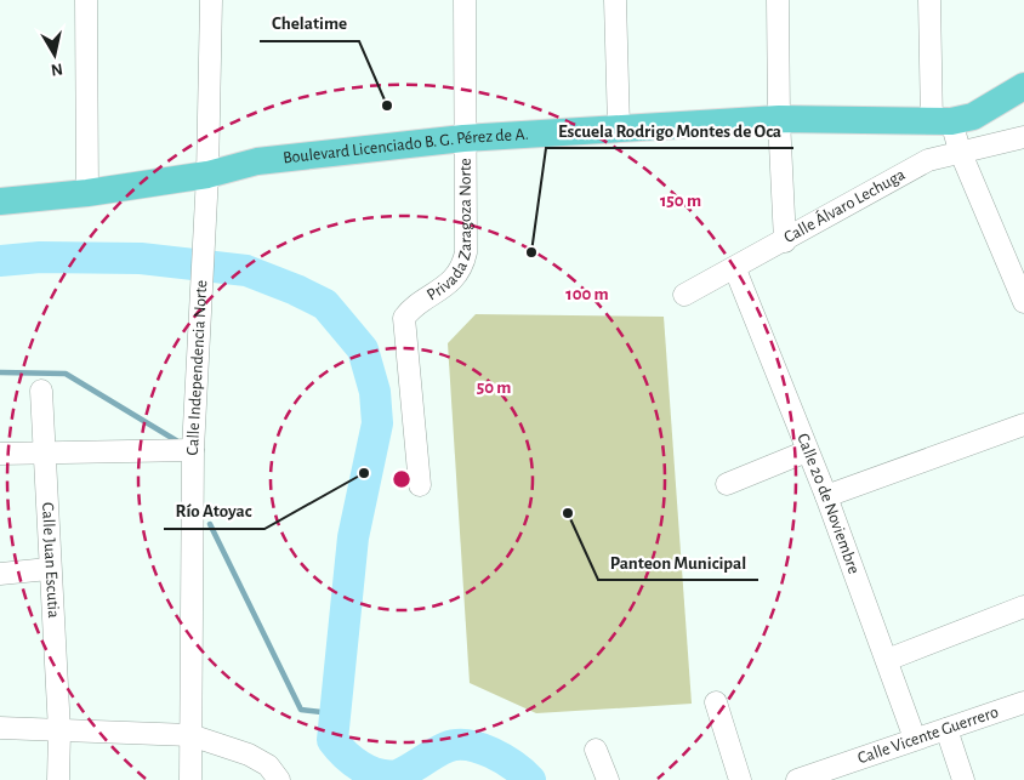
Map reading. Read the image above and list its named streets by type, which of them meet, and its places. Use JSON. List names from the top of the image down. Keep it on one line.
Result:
{"streets":{"main road":["Boulevard Licenciado B. G. Pérez de A."],"street":["Calle Álvaro Lechuga","Privada Zaragoza Norte","Calle Independencia Norte","Calle 20 de Noviembre","Calle Juan Escutia","Calle Vicente Guerrero"]},"crossings":[["Boulevard Licenciado B. G. Pérez de A.","Privada Zaragoza Norte"],["Boulevard Licenciado B. G. Pérez de A.","Calle Independencia Norte"],["Calle Álvaro Lechuga","Calle 20 de Noviembre"],["Calle 20 de Noviembre","Calle Vicente Guerrero"]],"places":["Chelatime","Escuela Rodrigo Montes de Oca","Río Atoyac","Panteon Municipal"],"north":"bottom","rings":["150 m","100 m","50 m"]}
